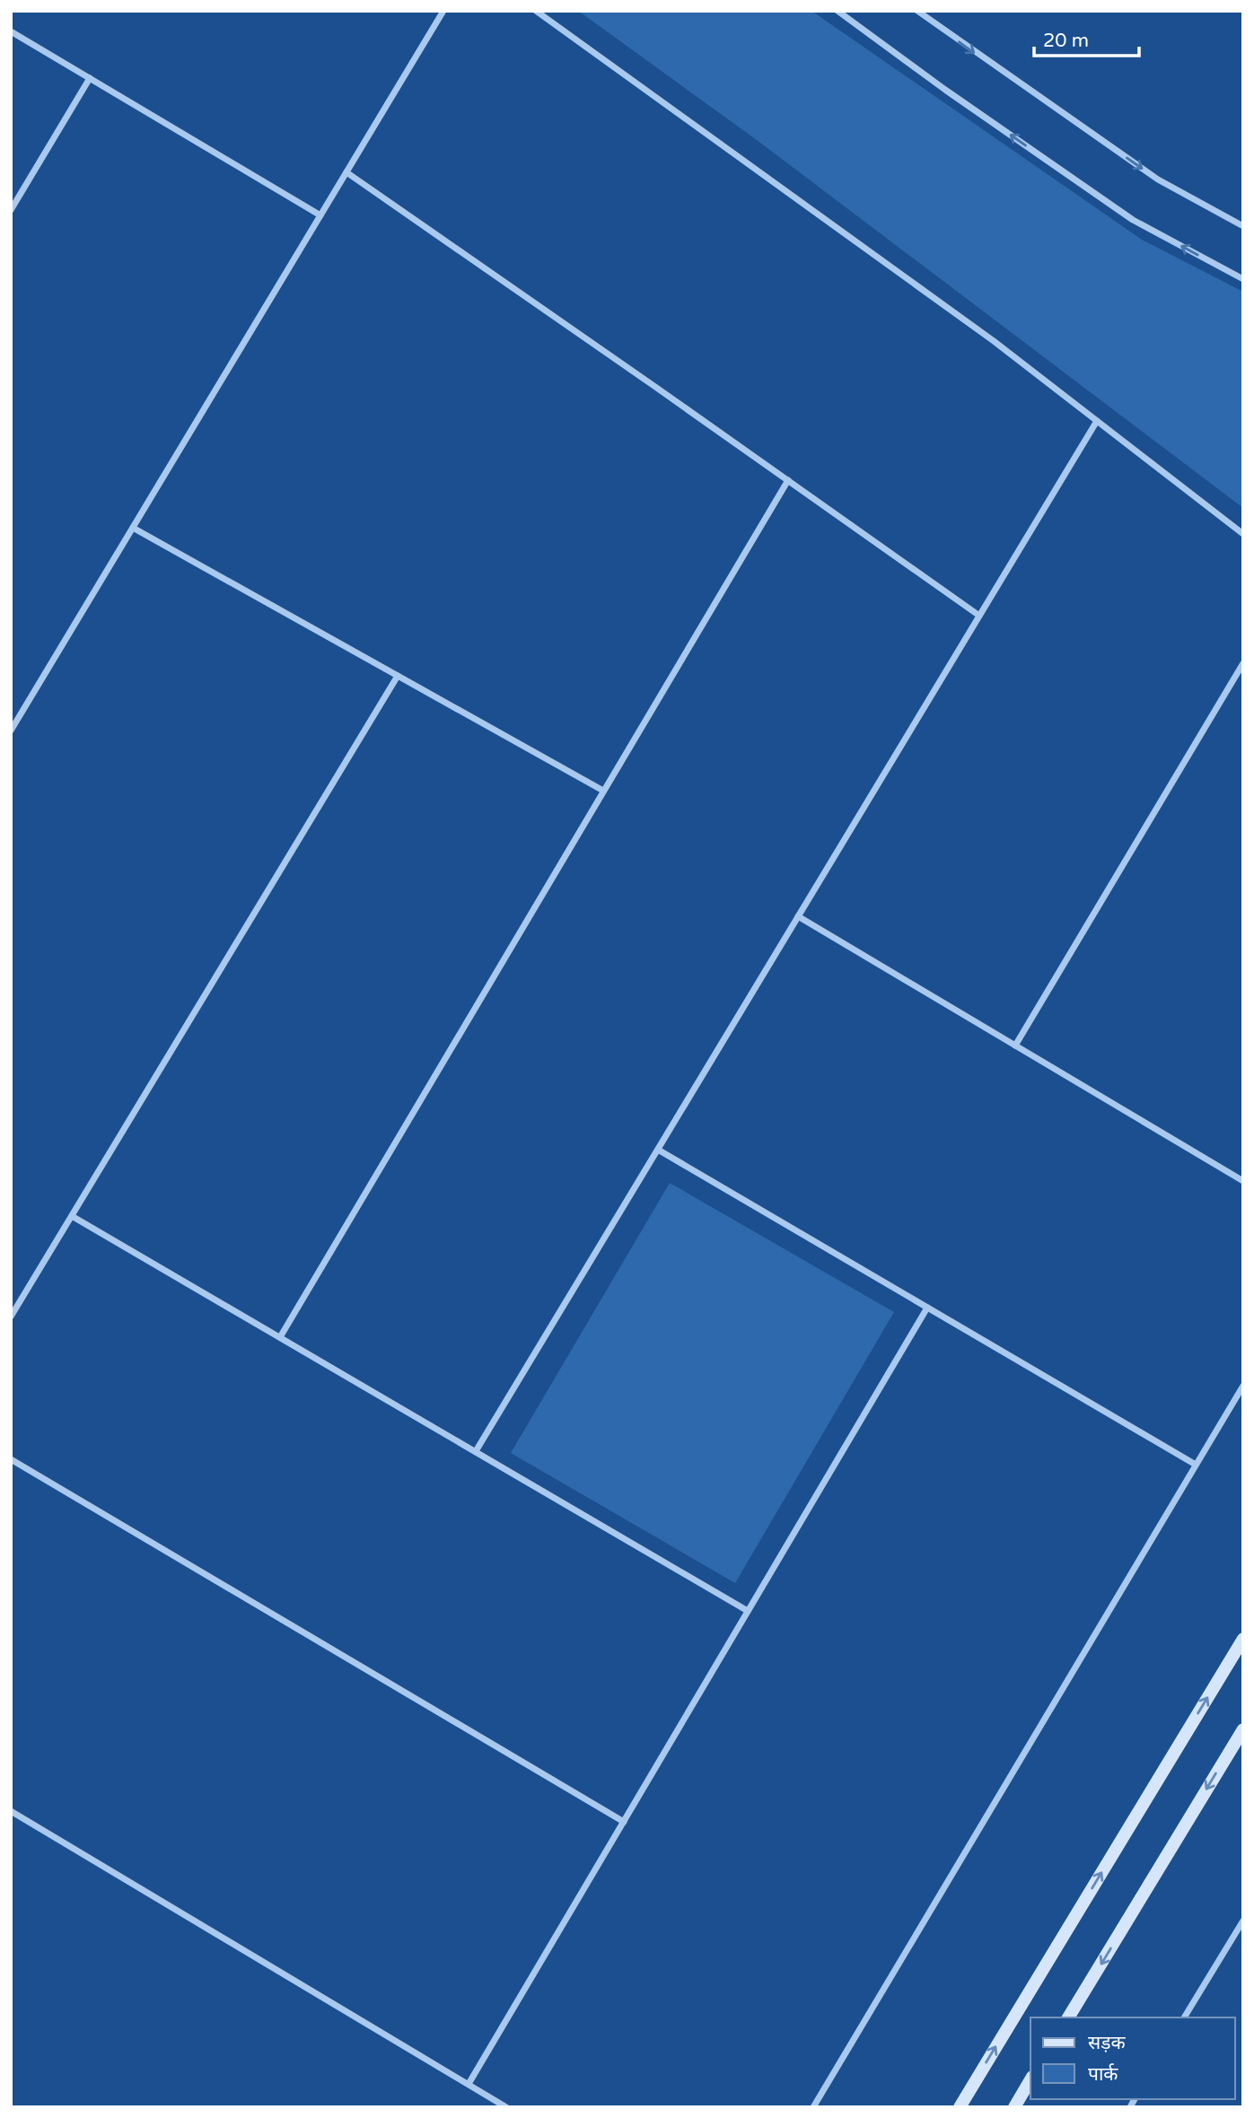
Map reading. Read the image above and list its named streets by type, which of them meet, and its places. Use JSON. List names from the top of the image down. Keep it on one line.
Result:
{"legend":["सड़क","पार्क"],"scale_bar":"20 m"}
